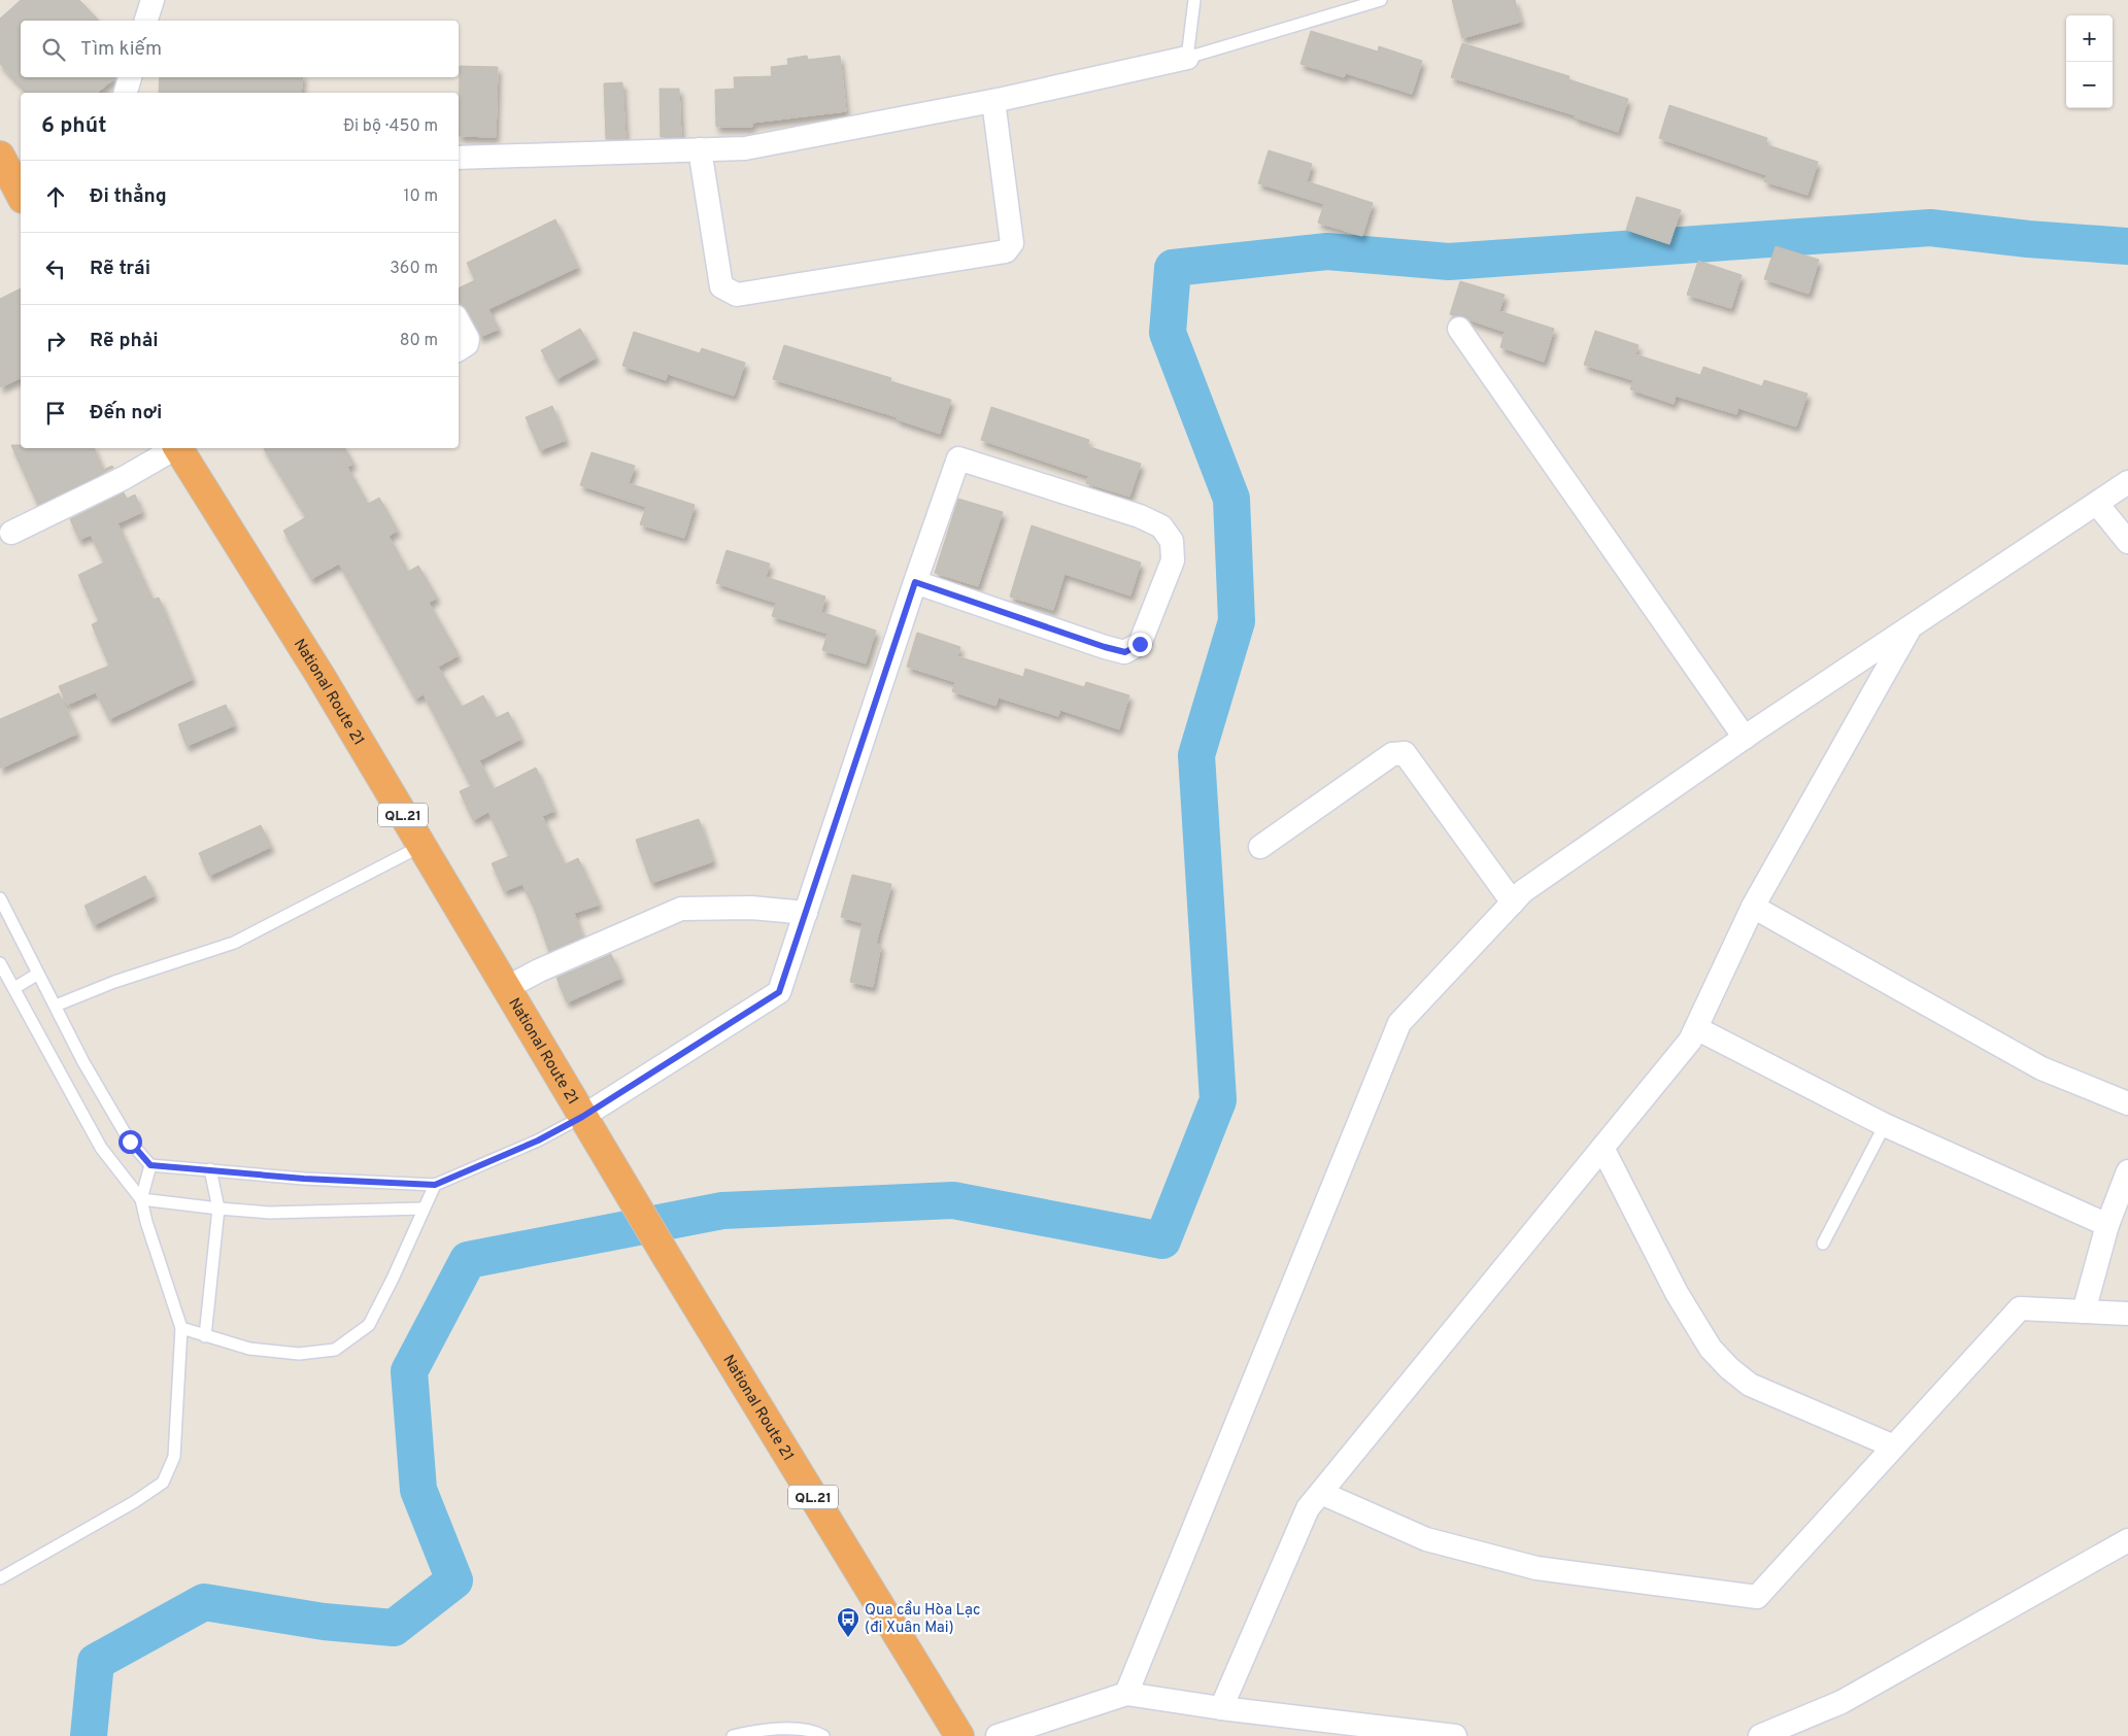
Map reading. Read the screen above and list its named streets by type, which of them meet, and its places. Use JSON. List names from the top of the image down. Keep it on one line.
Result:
{"streets":{"highway":["National Route 21","QL.21"]},"places":{"bus stop":["Qua cầu Hòa Lạc (đi Xuân Mai)"]},"page":{"map_buttons":["+","−"],"search":"Tìm kiếm","heading":["6 phút","Đi bộ · 450 m"],"list":[["Đi thẳng","10 m"],["Rẽ trái","360 m"],["Rẽ phải","80 m"],"Đến nơi"]}}
